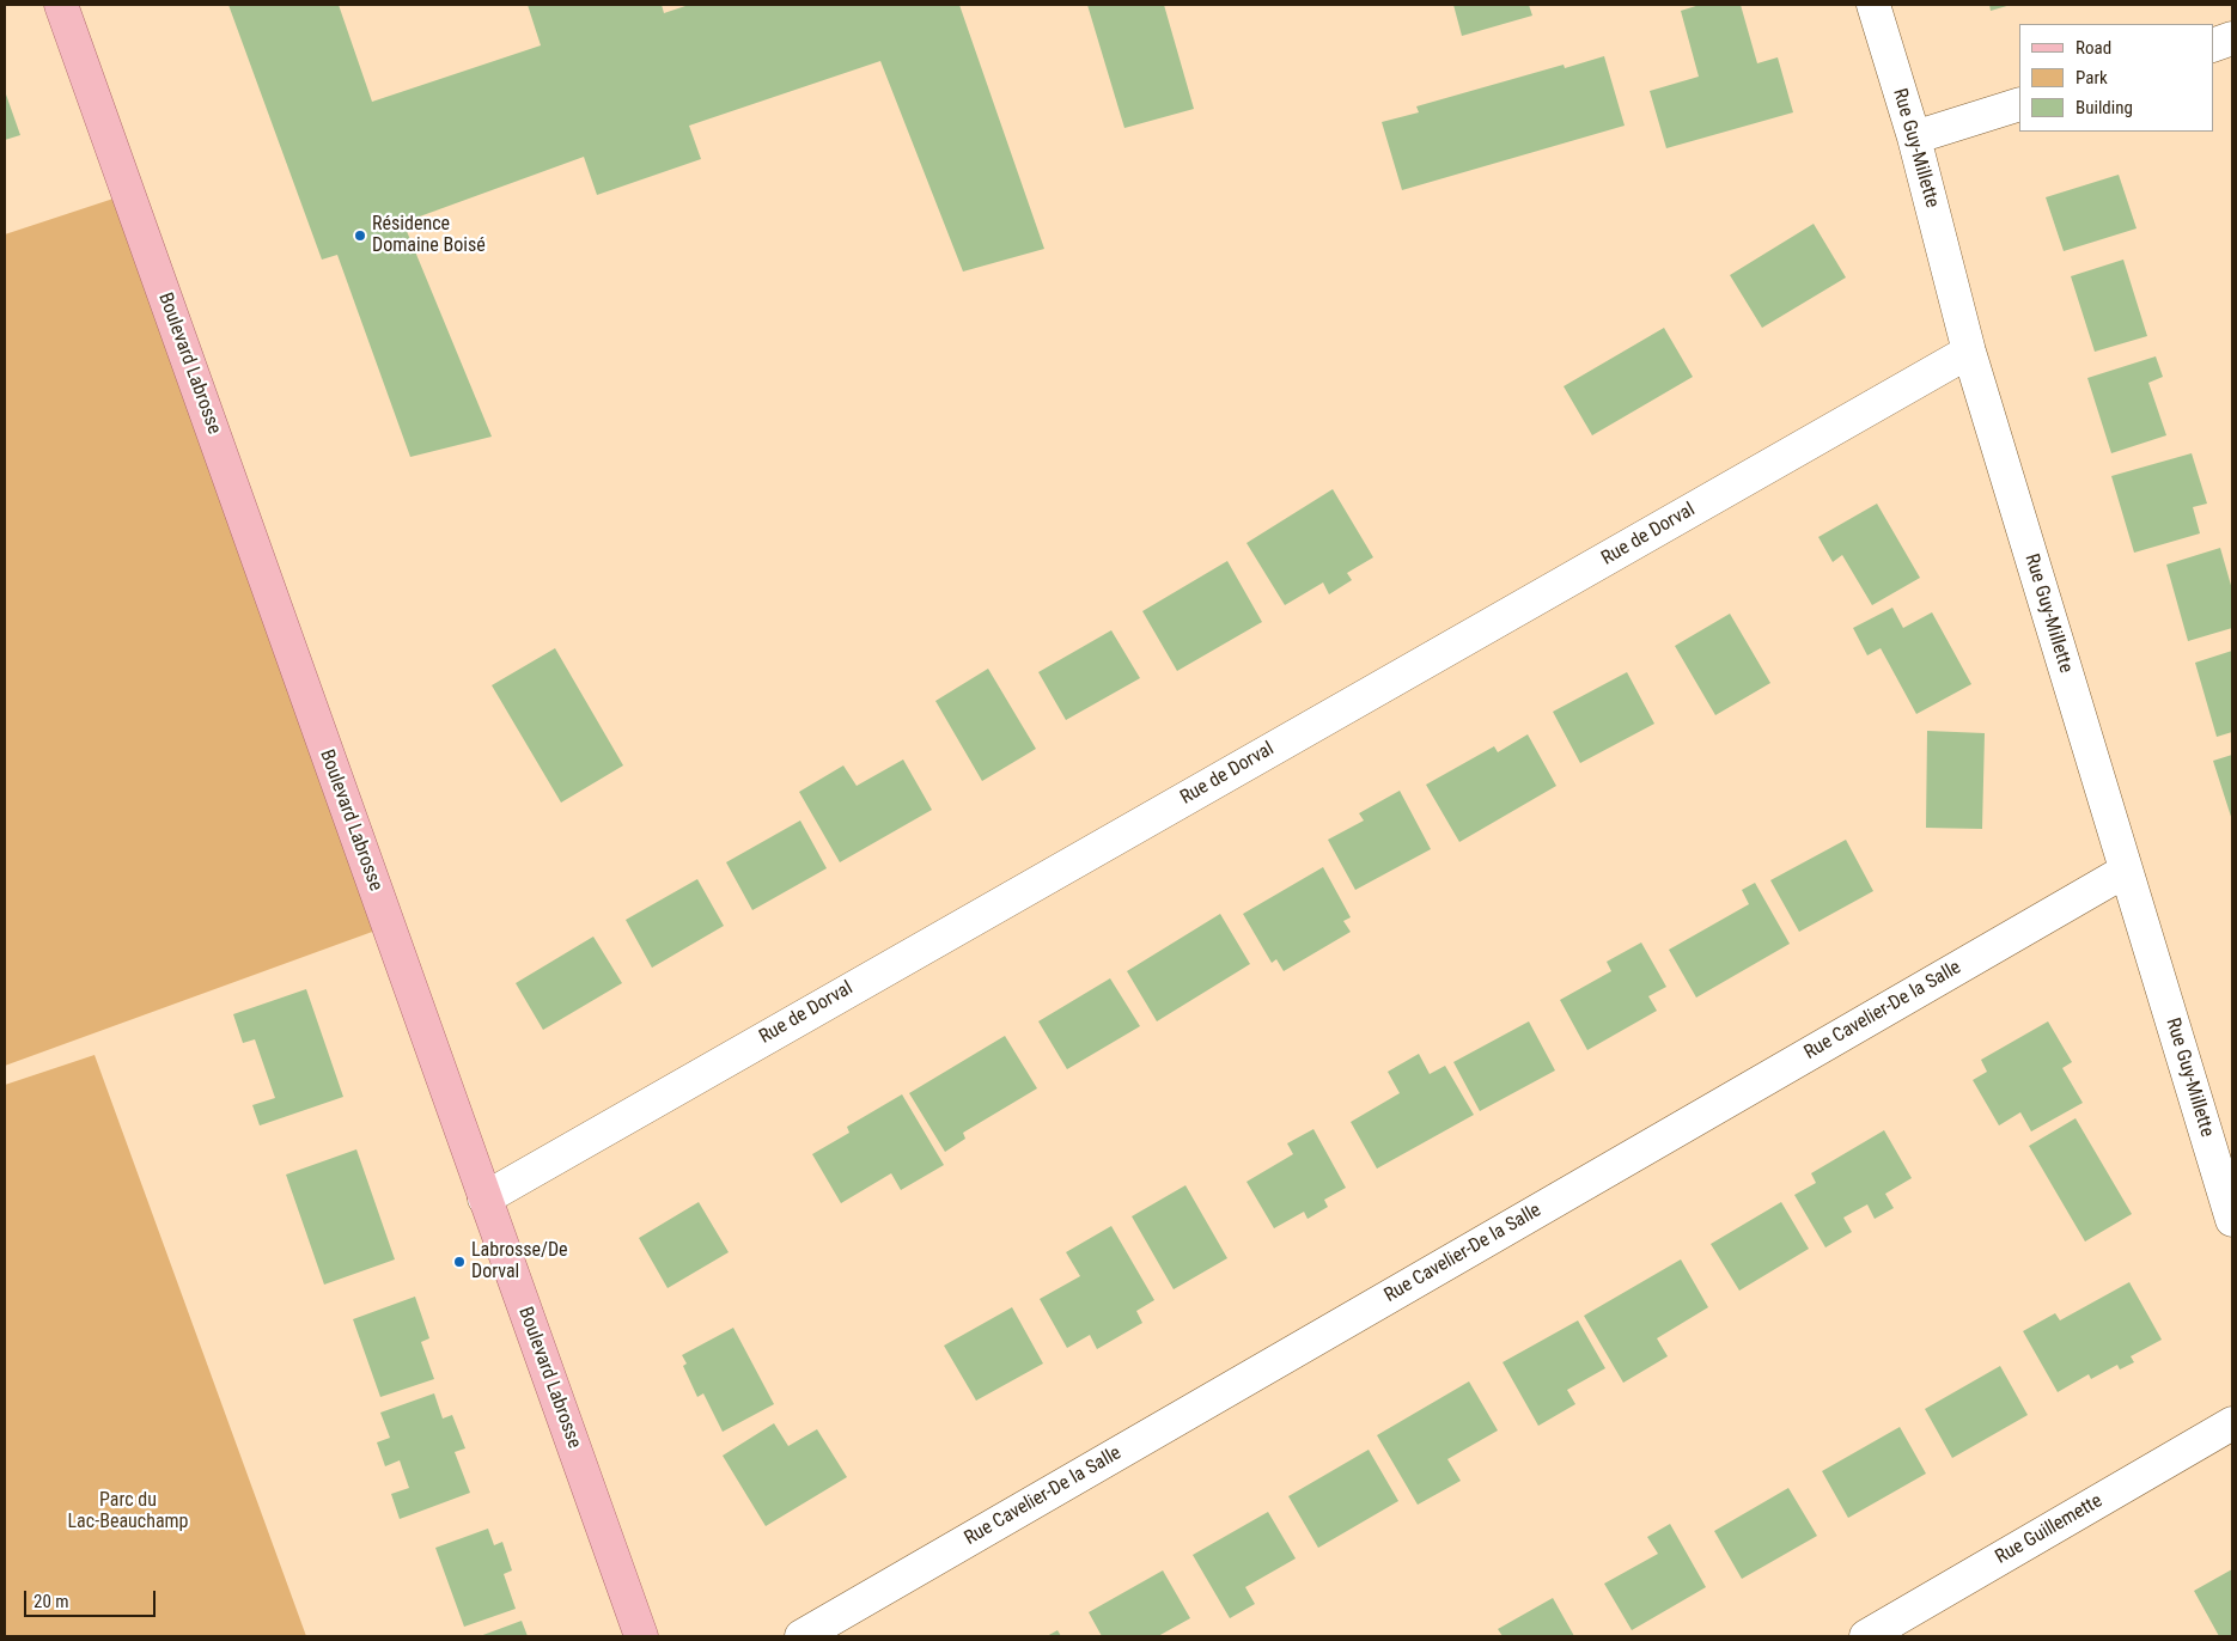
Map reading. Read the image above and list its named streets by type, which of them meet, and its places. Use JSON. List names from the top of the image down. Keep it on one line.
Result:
{"streets":{"main road":["Boulevard Labrosse"],"street":["Rue Guy-Millette","Rue de Dorval","Rue Cavelier-De la Salle","Rue Guillemette"]},"crossings":[["Rue Guy-Millette","Rue de Dorval"],["Rue Guy-Millette","Rue Cavelier-De la Salle"],["Boulevard Labrosse","Rue de Dorval"]],"parks":["Parc du Lac-Beauchamp"],"places":["Résidence Domaine Boisé","Labrosse/De Dorval"],"legend":["Road","Park","Building"],"scale_bar":"20 m"}
